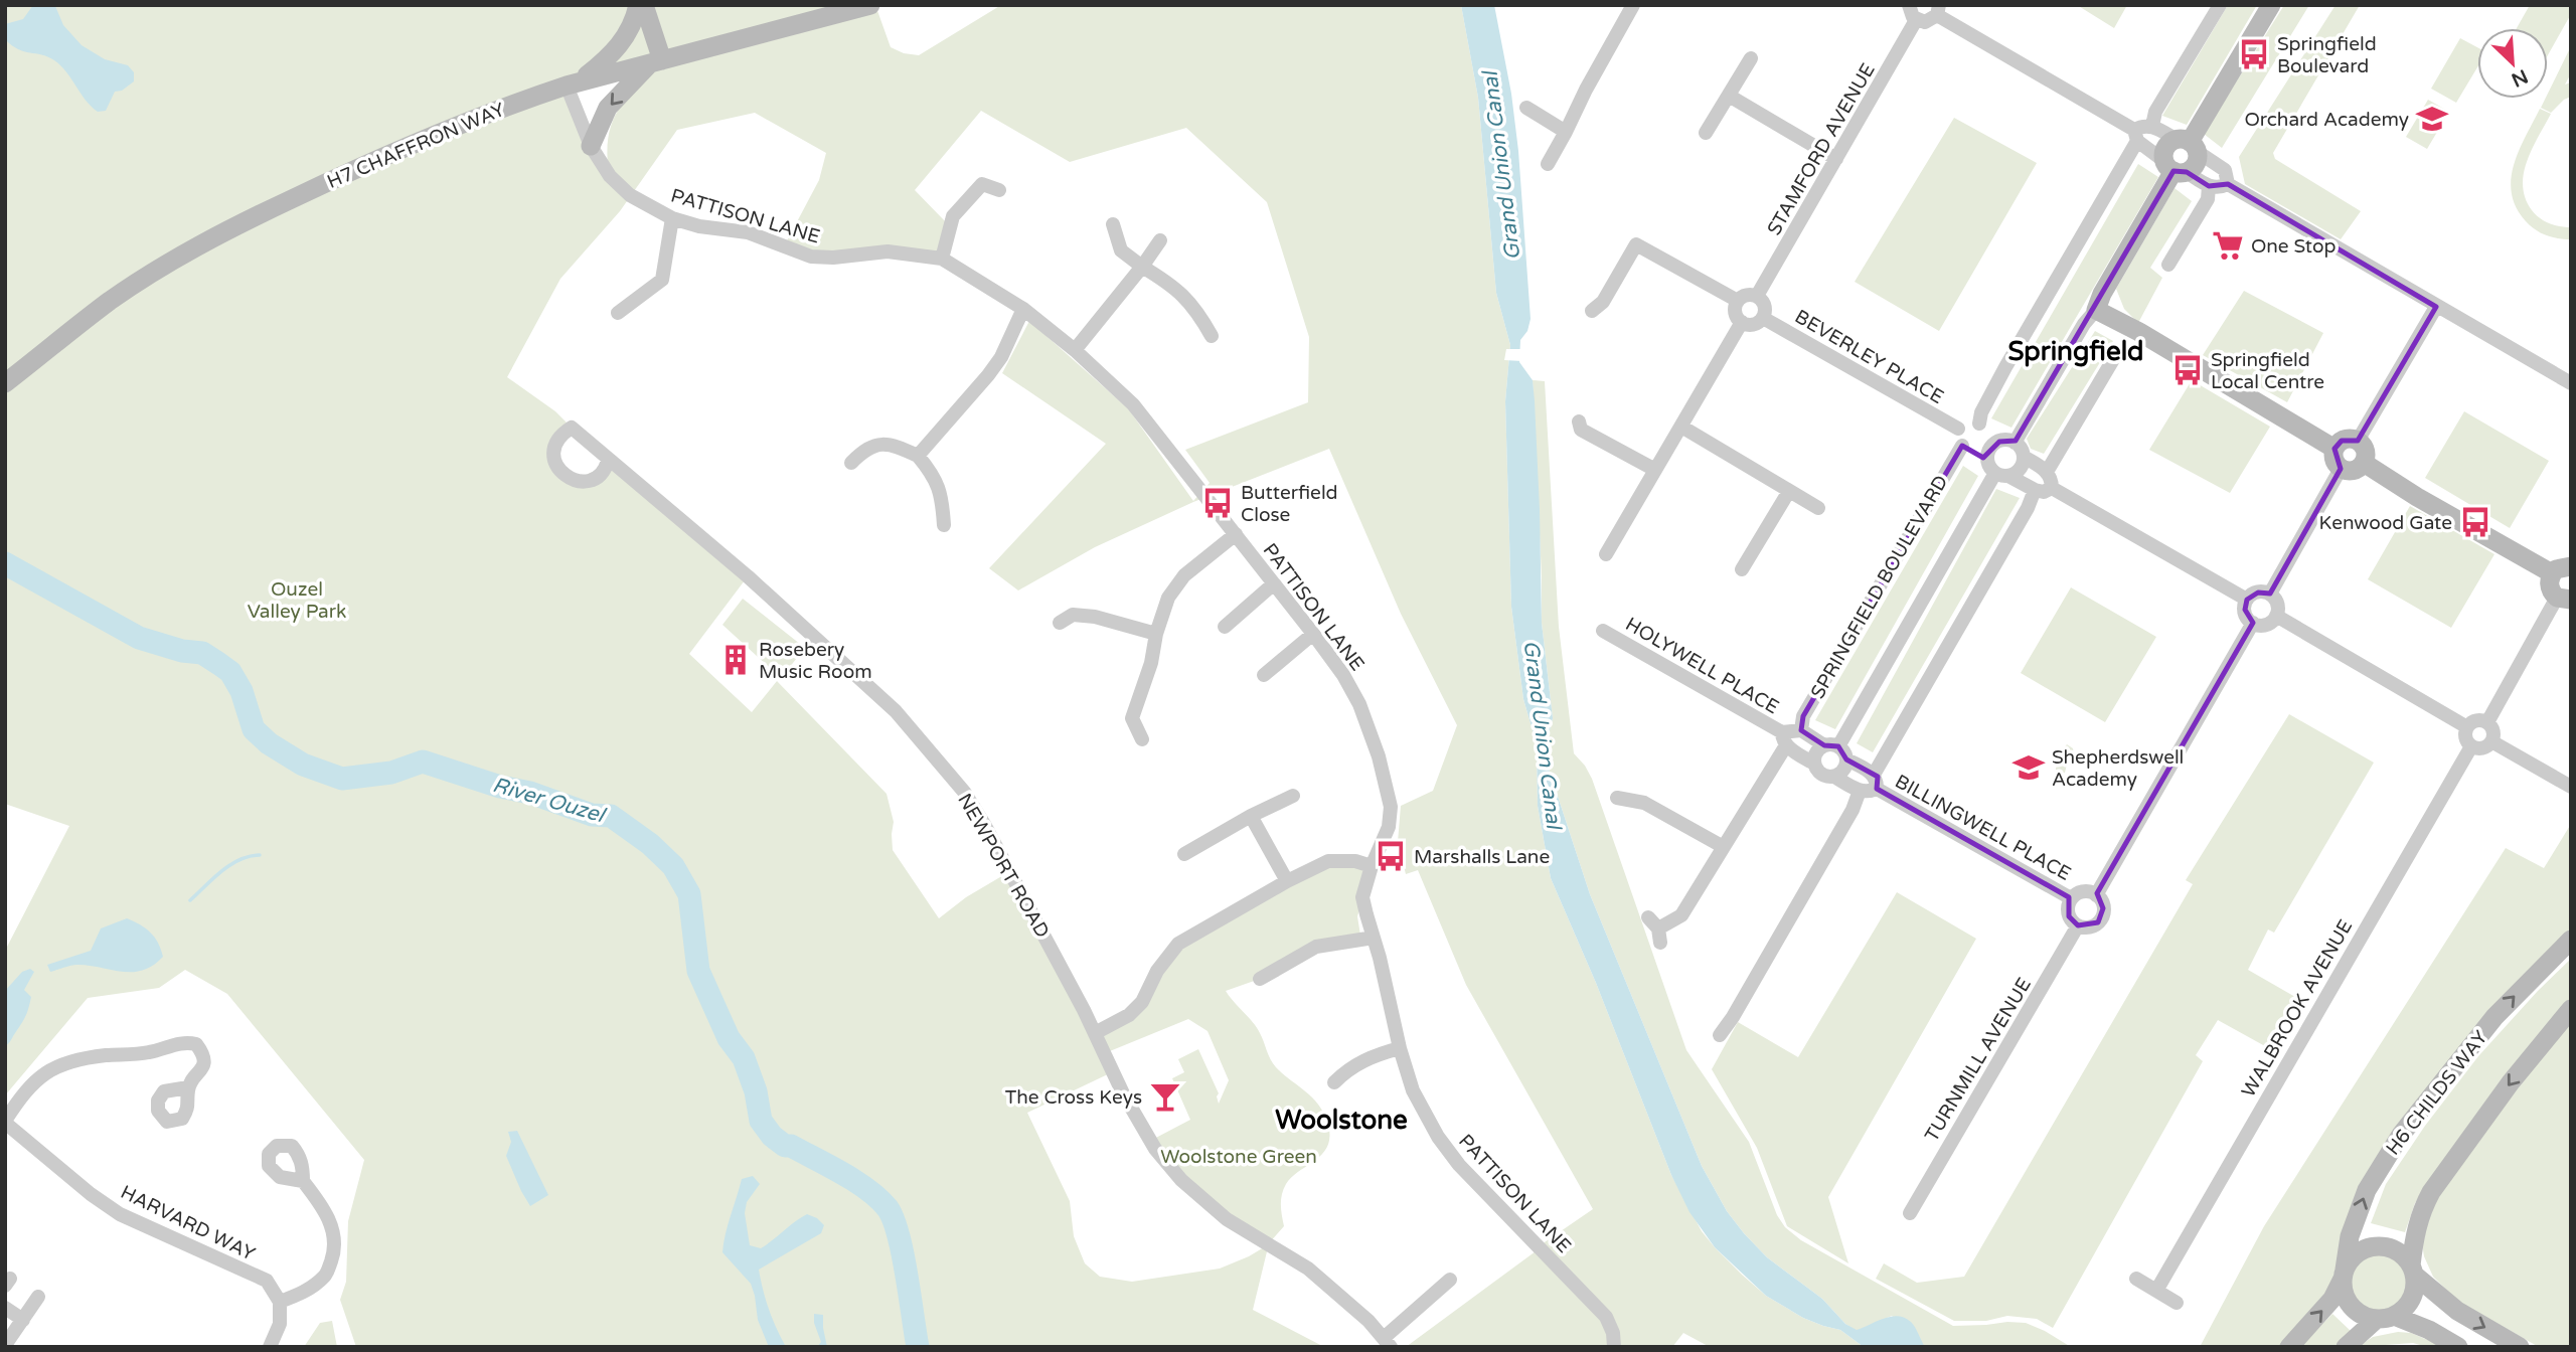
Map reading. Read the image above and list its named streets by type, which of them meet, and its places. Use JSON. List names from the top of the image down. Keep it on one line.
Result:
{"streets":{"street":["H7 CHAFFRON WAY","STAMFORD AVENUE","PATTISON LANE","BEVERLEY PLACE","SPRINGFIELD BOULEVARD","HOLYWELL PLACE","BILLINGWELL PLACE","NEWPORT ROAD","WALBROOK AVENUE","TURNMILL AVENUE","H6 CHILDS WAY","HARVARD WAY"]},"crossings":[["H7 CHAFFRON WAY","PATTISON LANE"],["STAMFORD AVENUE","BEVERLEY PLACE"],["HOLYWELL PLACE","BILLINGWELL PLACE"],["BILLINGWELL PLACE","TURNMILL AVENUE"]],"districts":["Springfield","Woolstone"],"water":["Grand Union Canal","River Ouzel"],"parks":["Ouzel Valley Park","Woolstone Green"],"places":{"bus stop":["Springfield Boulevard","Springfield Local Centre","Butterfield Close","Kenwood Gate","Marshalls Lane"],"school or university":["Orchard Academy","Shepherdswell Academy"],"supermarket":["One Stop"],"building":["Rosebery Music Room"],"bar":["The Cross Keys"]},"north":"bottom right"}
